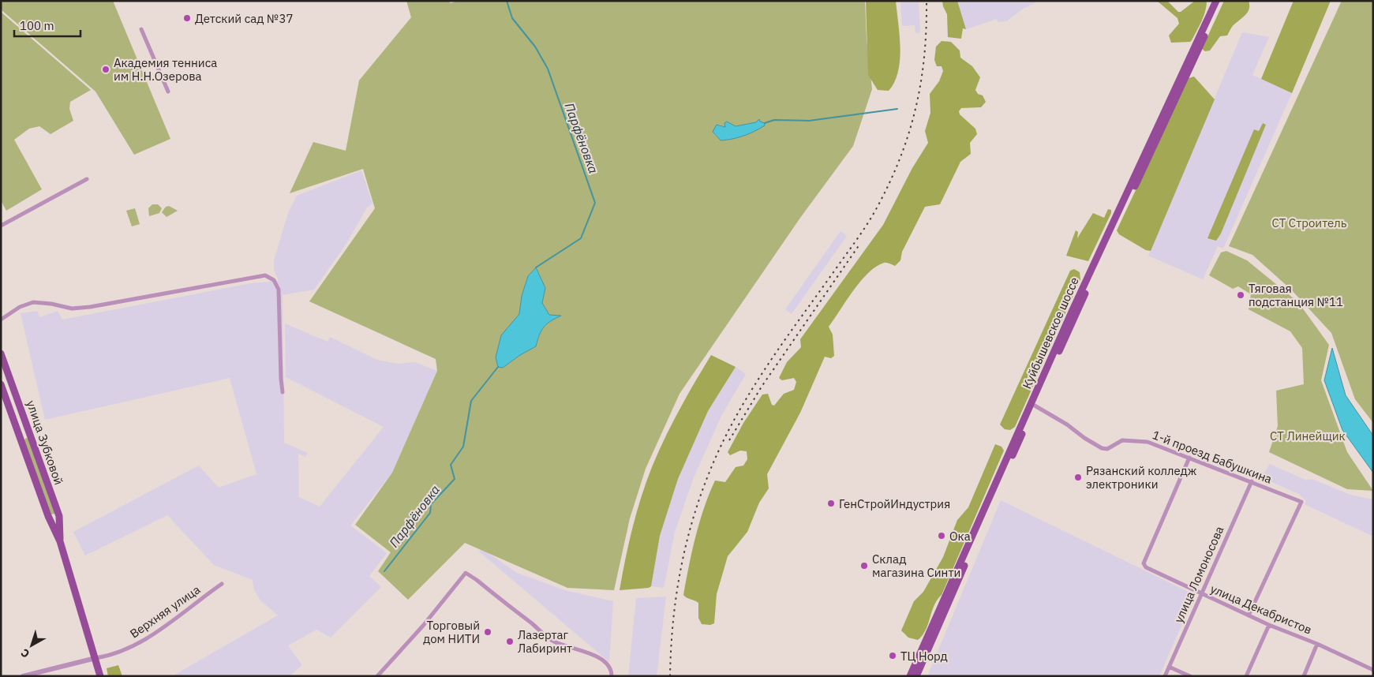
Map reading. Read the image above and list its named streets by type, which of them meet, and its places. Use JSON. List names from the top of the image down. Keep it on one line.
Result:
{"streets":{"main road":["Куйбышевское шоссе","улица Зубковой"],"street":["1-й проезд Бабушкина","улица Ломоносова","улица Декабристов","Верхняя улица"]},"crossings":[["Куйбышевское шоссе","1-й проезд Бабушкина"],["улица Зубковой","Верхняя улица"],["1-й проезд Бабушкина","улица Ломоносова"],["1-й проезд Бабушкина","улица Декабристов"],["улица Ломоносова","улица Декабристов"]],"water":["Парфёновка"],"parks":["СТ Строитель","СТ Линейщик"],"places":["Детский сад №37","Академия тенниса им Н.Н.Озерова","Тяговая подстанция №11","Рязанский колледж электроники","ГенСтройИндустрия","Ока","Склад магазина Синти","Торговый дом НИТИ","Лазертаг Лабиринт","ТЦ Норд"],"scale_bar":"100 m","north":"bottom left"}
